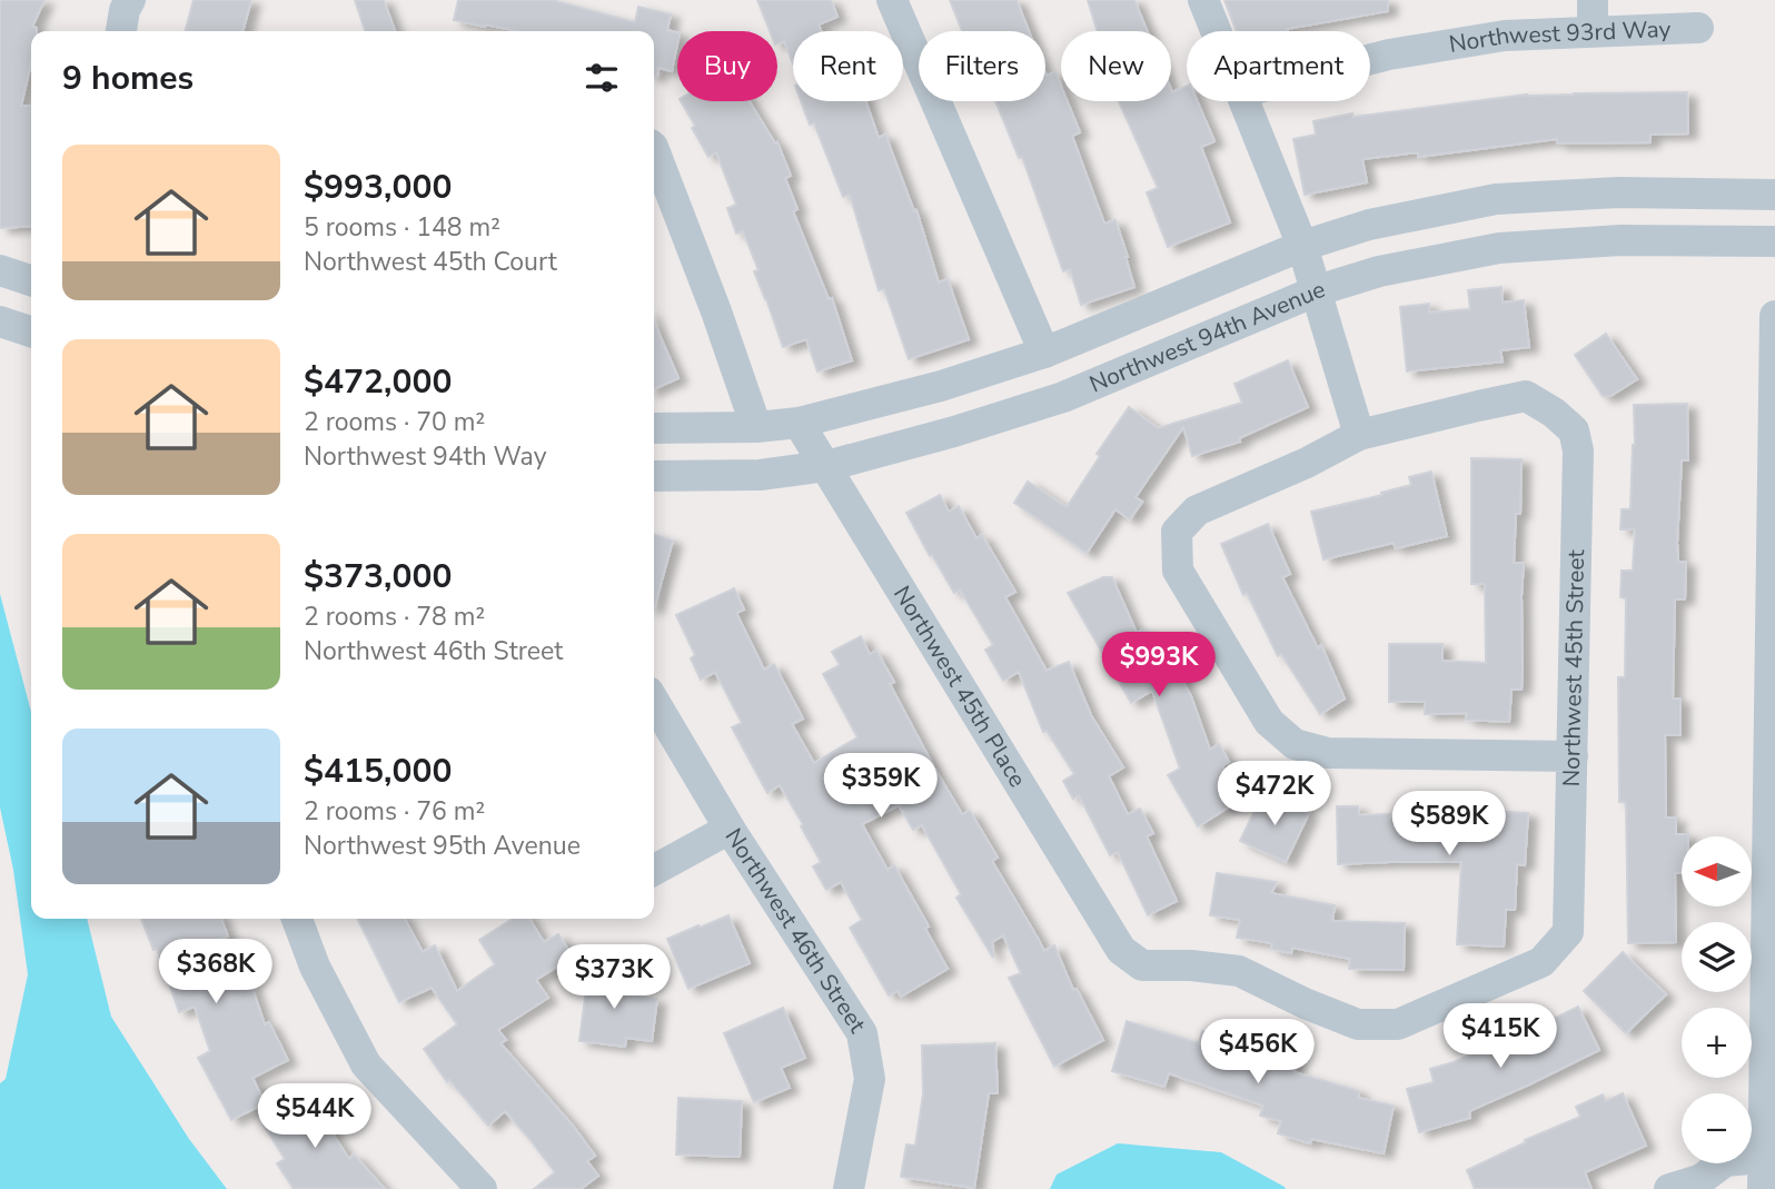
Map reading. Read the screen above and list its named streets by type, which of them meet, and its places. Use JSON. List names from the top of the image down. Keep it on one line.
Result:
{"streets":{"street":["Northwest 93rd Way","Northwest 94th Avenue","Northwest 45th Street","Northwest 45th Place","Northwest 46th Street"]},"crossings":[["Northwest 94th Avenue","Northwest 45th Place"],["Northwest 45th Street","Northwest 45th Place"]],"north":"left","page":{"chip":["Buy","Rent","Filters","New","Apartment"],"heading":"9 homes","list":[{"name":"$993,000","note":"5 rooms · 148 m² · Northwest 45th Court"},{"name":"$472,000","note":"2 rooms · 70 m² · Northwest 94th Way"},{"name":"$373,000","note":"2 rooms · 78 m² · Northwest 46th Street"},{"name":"$415,000","note":"2 rooms · 76 m² · Northwest 95th Avenue"}],"price":["$993K","$359K","$472K","$589K","$368K","$373K","$415K","$456K","$544K"],"map_buttons":["+","−"]}}
